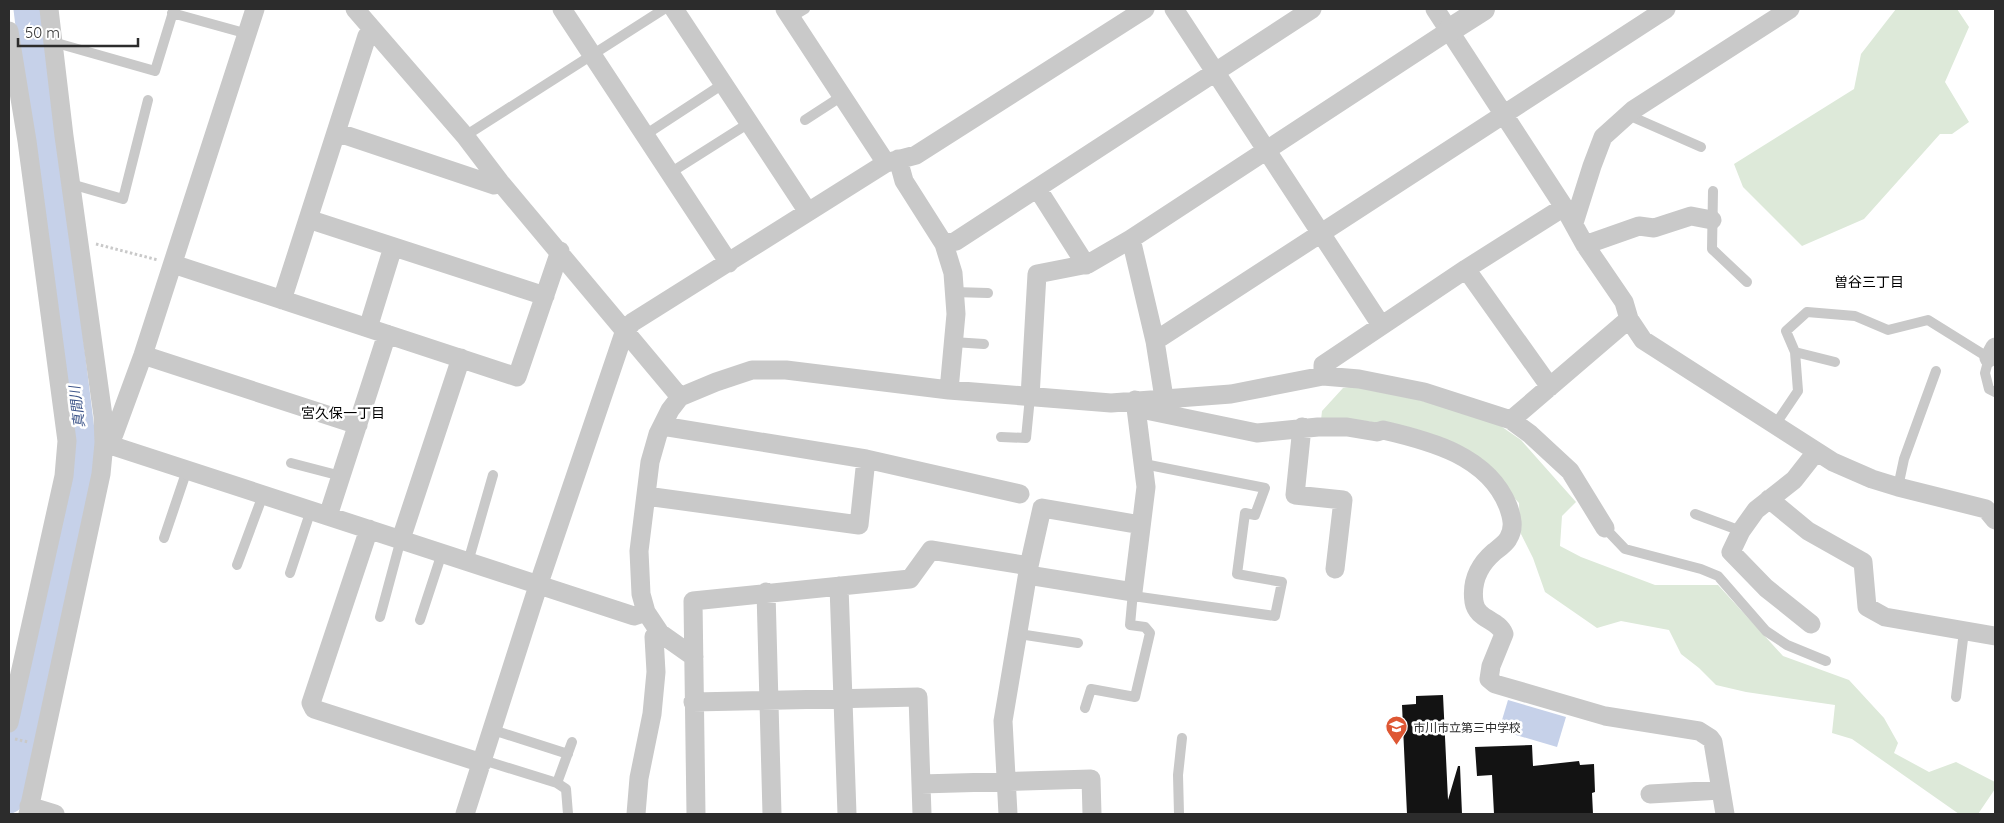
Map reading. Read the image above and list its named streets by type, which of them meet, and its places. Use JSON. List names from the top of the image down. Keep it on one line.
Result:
{"districts":["曽谷三丁目","宮久保一丁目"],"water":["真間川"],"places":{"school or university":["市川市立第三中学校"]},"scale_bar":"50 m"}
